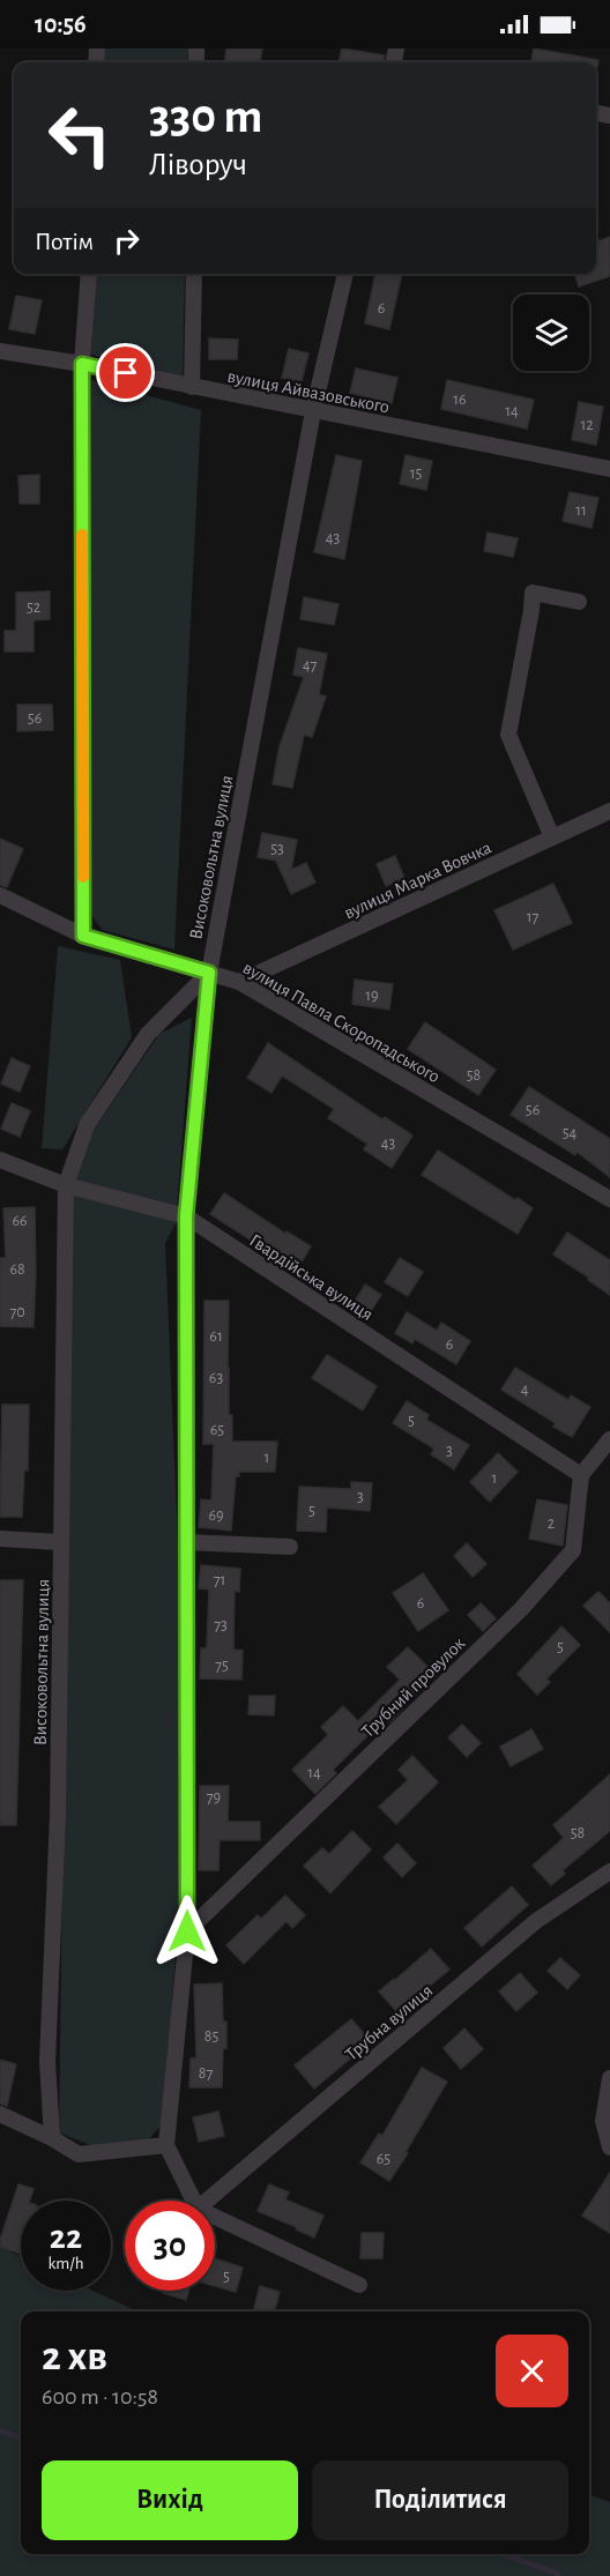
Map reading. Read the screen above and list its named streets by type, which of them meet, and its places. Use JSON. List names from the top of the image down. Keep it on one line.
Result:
{"streets":{"street":["вулиця Айвазовського","Високовольтна вулиця","вулиця Марка Вовчка","вулиця Павла Скоропадського","Гвардійська вулиця","Трубний провулок","Трубна вулиця"]},"crossings":[["вулиця Айвазовського","Високовольтна вулиця"],["Високовольтна вулиця","вулиця Павла Скоропадського"],["Високовольтна вулиця","Гвардійська вулиця"],["Високовольтна вулиця","Трубний провулок"],["вулиця Марка Вовчка","вулиця Павла Скоропадського"],["Гвардійська вулиця","Трубний провулок"]],"house_numbers":["6","16","14","12","15","11","43","52","47","56","53","17","19","58","56","54","43","66","68","70","61","6","63","4","5","65","3","1","1","3","5","69","2","71","6","73","5","75","14","79","58","85","87","65","5"],"page":{"status":"10:56","turn":["330 m","Ліворуч"],"then":"Потім","speed":"22 km/h","limit":"30","heading":["2 хв","600 m · 10:58"],"buttons":["Вихід","Поділитися"]}}
